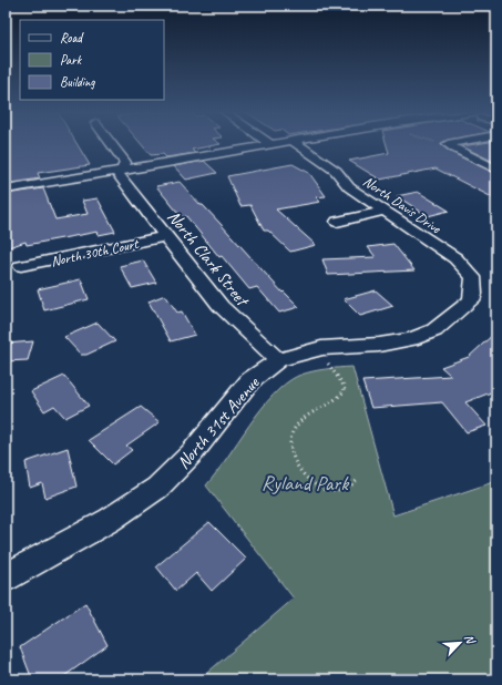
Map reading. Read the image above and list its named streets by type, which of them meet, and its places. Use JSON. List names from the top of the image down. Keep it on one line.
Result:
{"streets":{"street":["North Davis Drive","North 30th Court","North Clark Street","North 31st Avenue"]},"crossings":[["North Davis Drive","North 31st Avenue"],["North 30th Court","North Clark Street"],["North Clark Street","North 31st Avenue"]],"parks":["Ryland Park"],"legend":["Road","Park","Building"],"north":"top right"}
